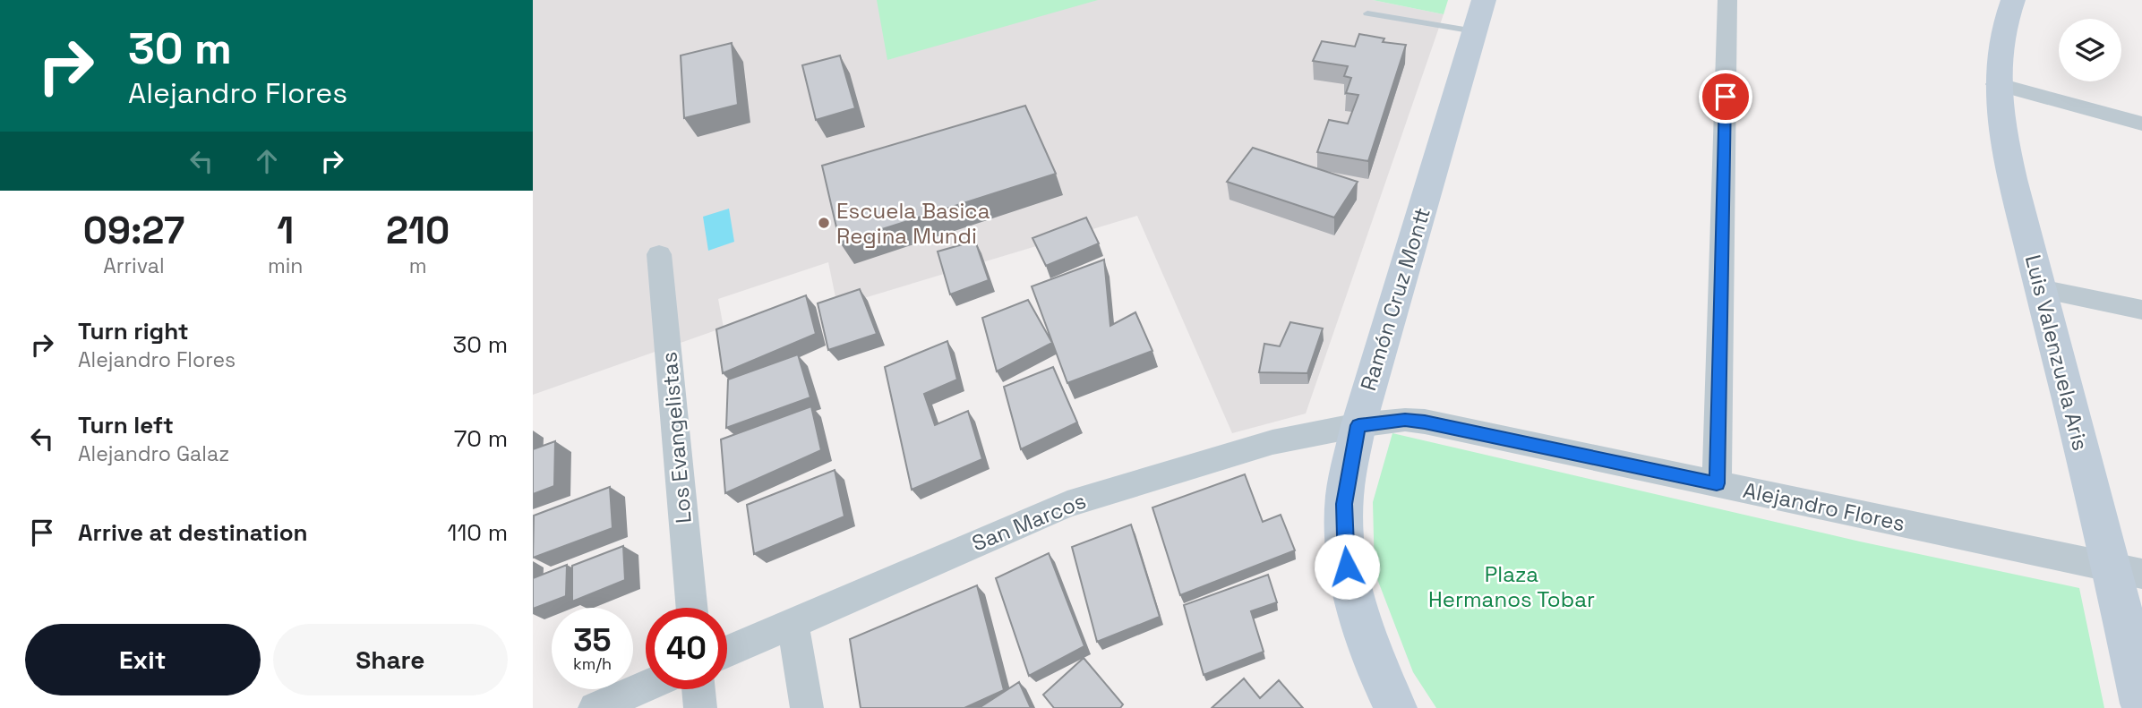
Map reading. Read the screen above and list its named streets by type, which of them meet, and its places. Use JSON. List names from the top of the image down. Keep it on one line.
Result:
{"streets":{"street":["Ramón Cruz Montt","Luis Valenzuela Aris","Los Evangelistas","Alejandro Flores","San Marcos"]},"crossings":[["Ramón Cruz Montt","Alejandro Flores"],["Ramón Cruz Montt","San Marcos"],["Luis Valenzuela Aris","Alejandro Flores"],["Alejandro Flores","San Marcos"]],"parks":["Plaza Hermanos Tobar"],"places":["Escuela Basica Regina Mundi"],"page":{"turn":["30 m","Alejandro Flores"],"eta":["09:27","Arrival","1","min","210","m"],"list":[{"name":"Turn right","note":"Alejandro Flores","value":"30 m"},{"name":"Turn left","note":"Alejandro Galaz","value":"70 m"},{"name":"Arrive at destination","value":"110 m"}],"speed":"35 km/h","limit":"40","buttons":["Exit","Share"]}}
